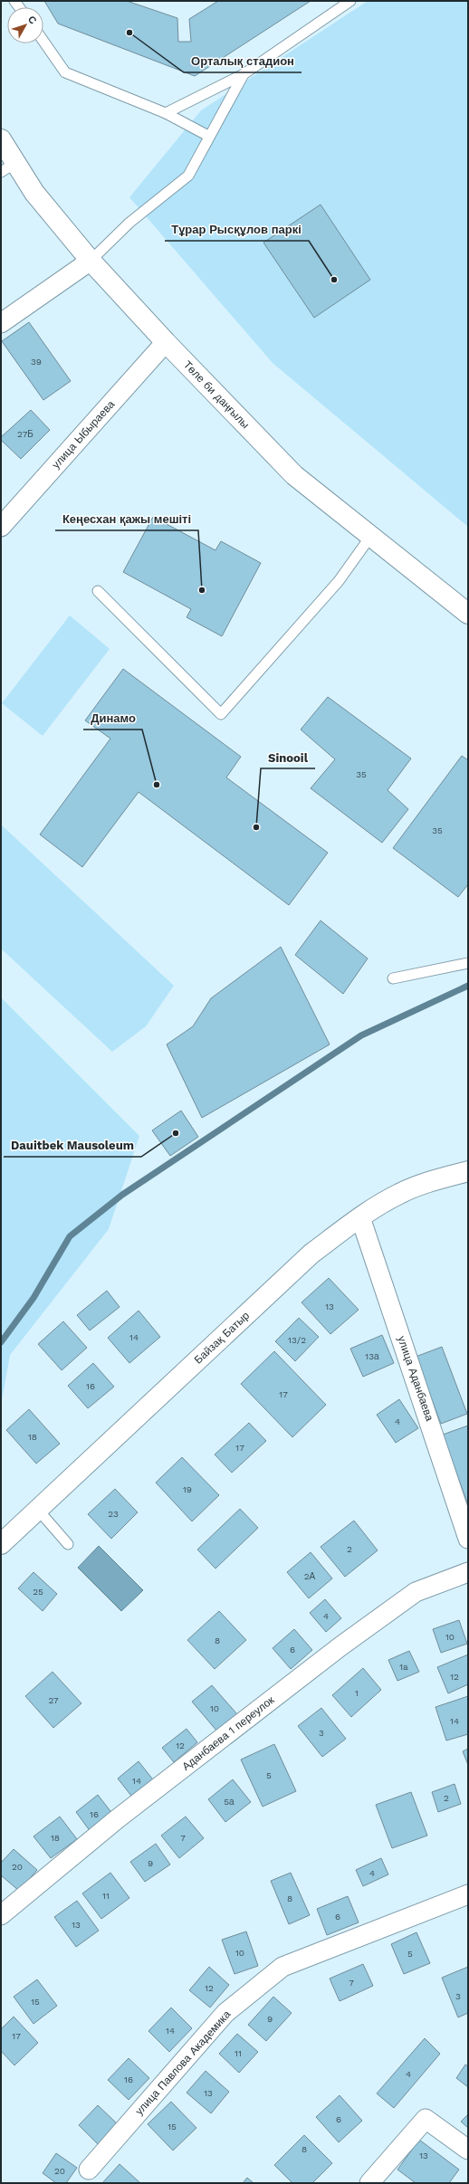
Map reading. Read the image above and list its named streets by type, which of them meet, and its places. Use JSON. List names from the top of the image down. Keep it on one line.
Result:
{"streets":{"street":["Төле би даңғылы","улица Ыбыраева","Байзақ Батыр","улица Аданбаева","Аданбаева 1 переулок","улица Павлова Академика"]},"crossings":[["Төле би даңғылы","улица Ыбыраева"],["Байзақ Батыр","улица Аданбаева"]],"places":["Орталық стадион","Тұрар Рысқұлов паркі","Кеңесхан қажы мешіті","Динамо","Sinooil","Dauitbek Mausoleum"],"house_numbers":["39","27Б","35","35","13","14","13/2","13а","16","17","4","18","17","19","23","2","2А","25","4","10","8","6","1a","12","1","27","10","14","3","12","5","14","2","5а","16","18","7","9","20","4","11","8","6","13","10","5","7","12","3","15","9","14","17","11","4","16","13","6","15","8","13","20"],"north":"top right"}
